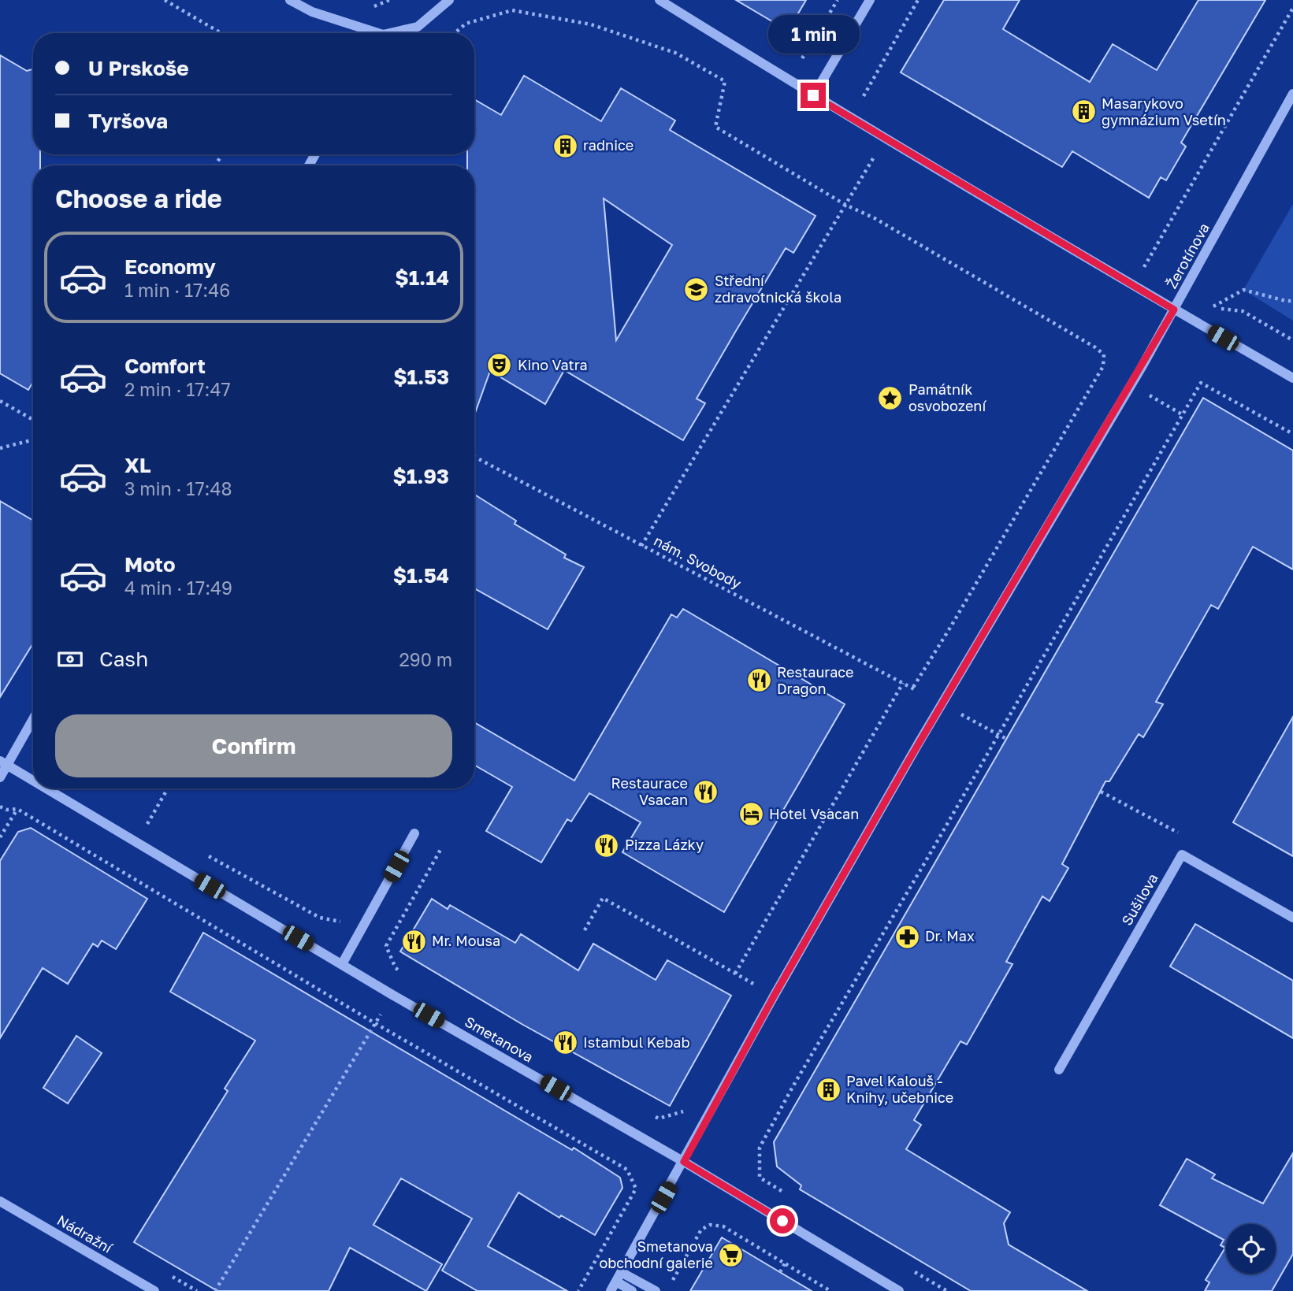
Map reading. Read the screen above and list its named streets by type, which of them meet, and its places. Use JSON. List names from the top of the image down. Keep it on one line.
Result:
{"streets":{"street":["Žerotínova","Sušilova","Smetanova","Nádražní"],"path":["nám. Svobody"]},"crossings":[["Žerotínova","Smetanova"]],"places":{"building":["Masarykovo gymnázium Vsetín","radnice","Pavel Kalouš - Knihy, učebnice"],"school or university":["Střední zdravotnická škola"],"theatre":["Kino Vatra"],"place":["Památník osvobození"],"restaurant":["Restaurace Dragon","Restaurace Vsacan","Pizza Lázky","Mr. Mousa","Istambul Kebab"],"hotel":["Hotel Vsacan"],"pharmacy":["Dr. Max"],"supermarket":["Smetanova obchodní galerie"]},"page":{"bubble":"1 min","banner":["U Prskoše","Tyršova"],"heading":"Choose a ride","list":[{"name":"Economy","note":"1 min · 17:46","value":"$1.14"},{"name":"Comfort","note":"2 min · 17:47","value":"$1.53"},{"name":"XL","note":"3 min · 17:48","value":"$1.93"},{"name":"Moto","note":"4 min · 17:49","value":"$1.54"}],"pay":["Cash","290 m"],"buttons":"Confirm"}}
